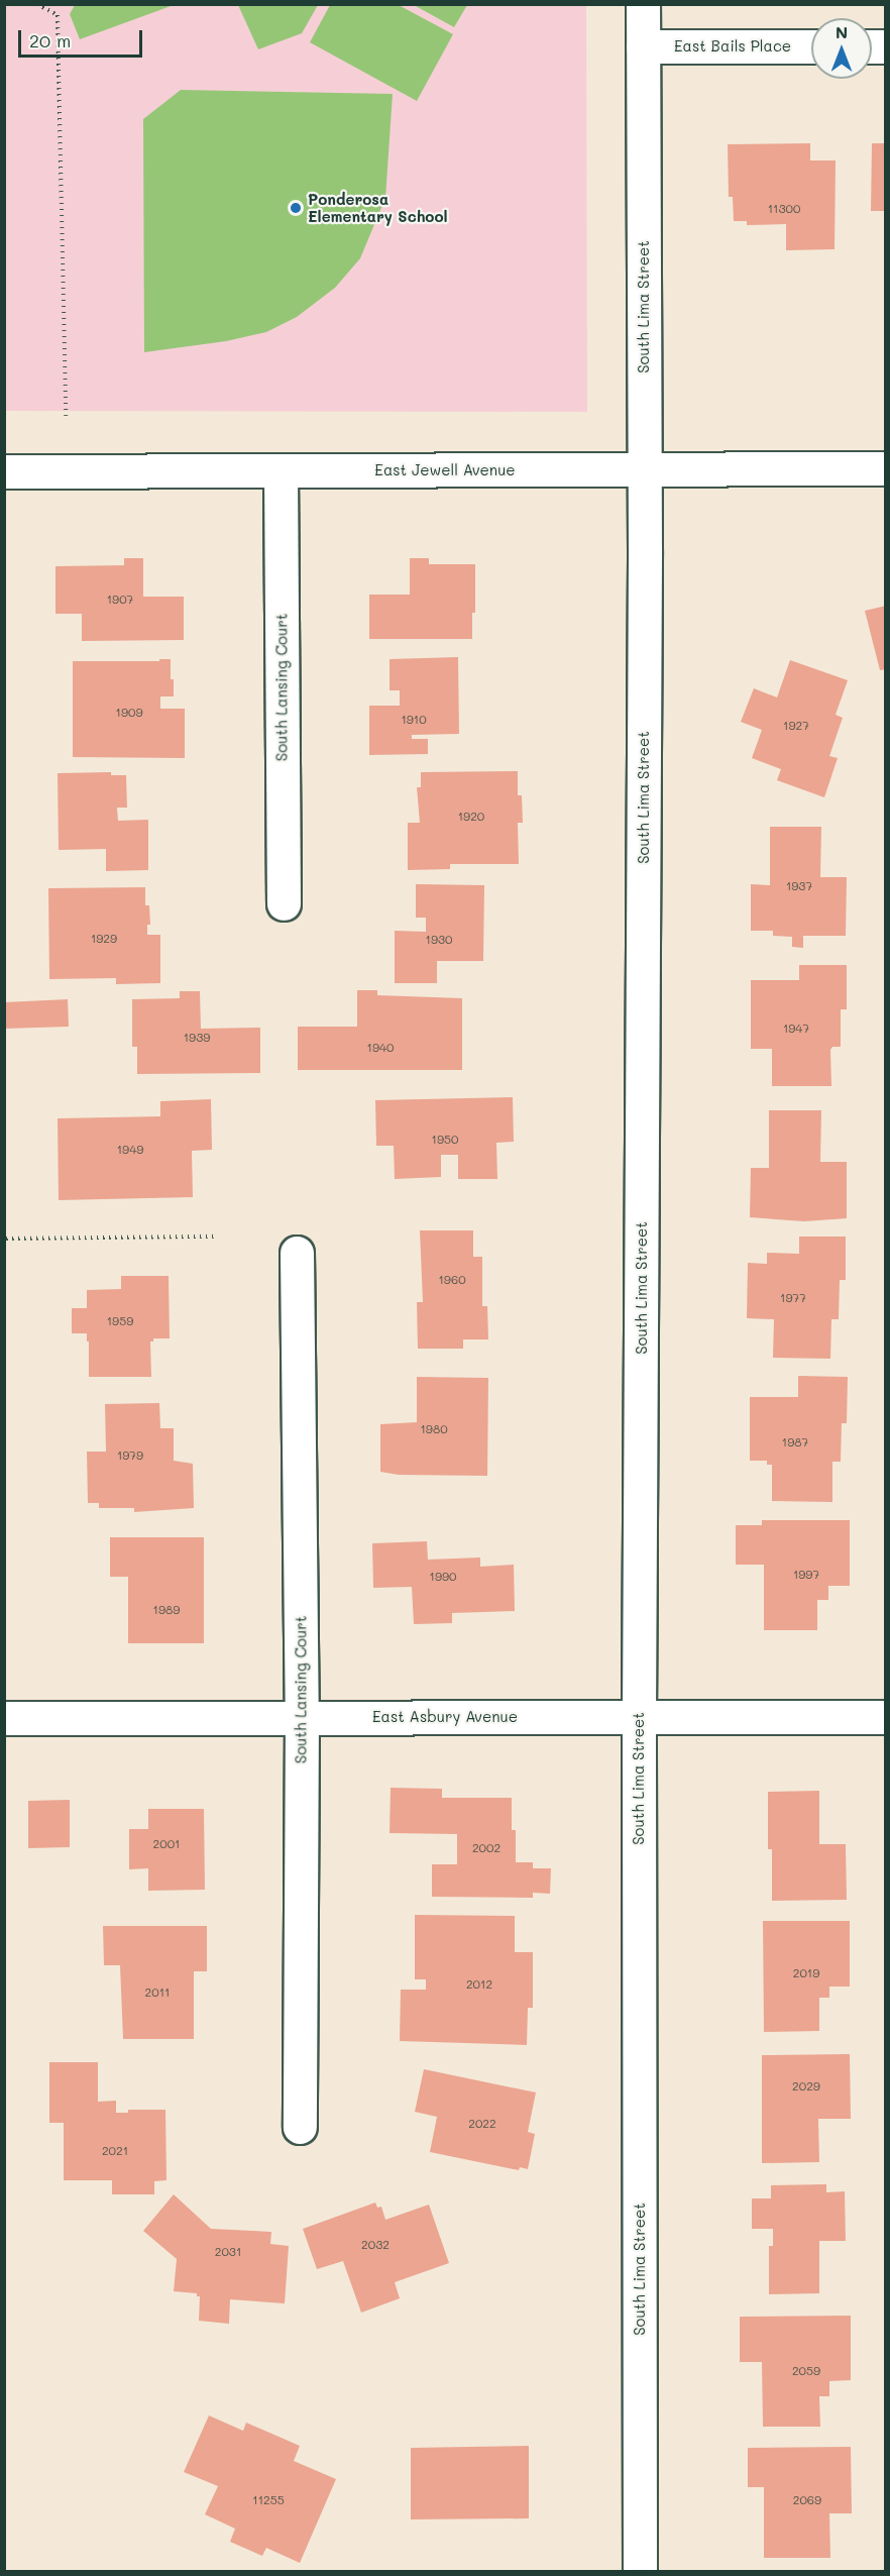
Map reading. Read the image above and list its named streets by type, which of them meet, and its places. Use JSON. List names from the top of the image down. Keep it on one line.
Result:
{"streets":{"street":["East Bails Place","South Lima Street","East Jewell Avenue","South Lansing Court","East Asbury Avenue"]},"crossings":[["East Bails Place","South Lima Street"],["South Lima Street","East Jewell Avenue"],["South Lima Street","East Asbury Avenue"],["East Jewell Avenue","South Lansing Court"],["South Lansing Court","East Asbury Avenue"]],"places":["Ponderosa Elementary School"],"house_numbers":["11300","1907","1909","1910","1927","1920","1937","1929","1930","1947","1939","1940","1950","1949","1960","1977","1959","1980","1987","1979","1997","1990","1989","2001","2002","2019","2012","2011","2029","2022","2021","2032","2031","2059","11255","2069"],"scale_bar":"20 m","north":"top"}
